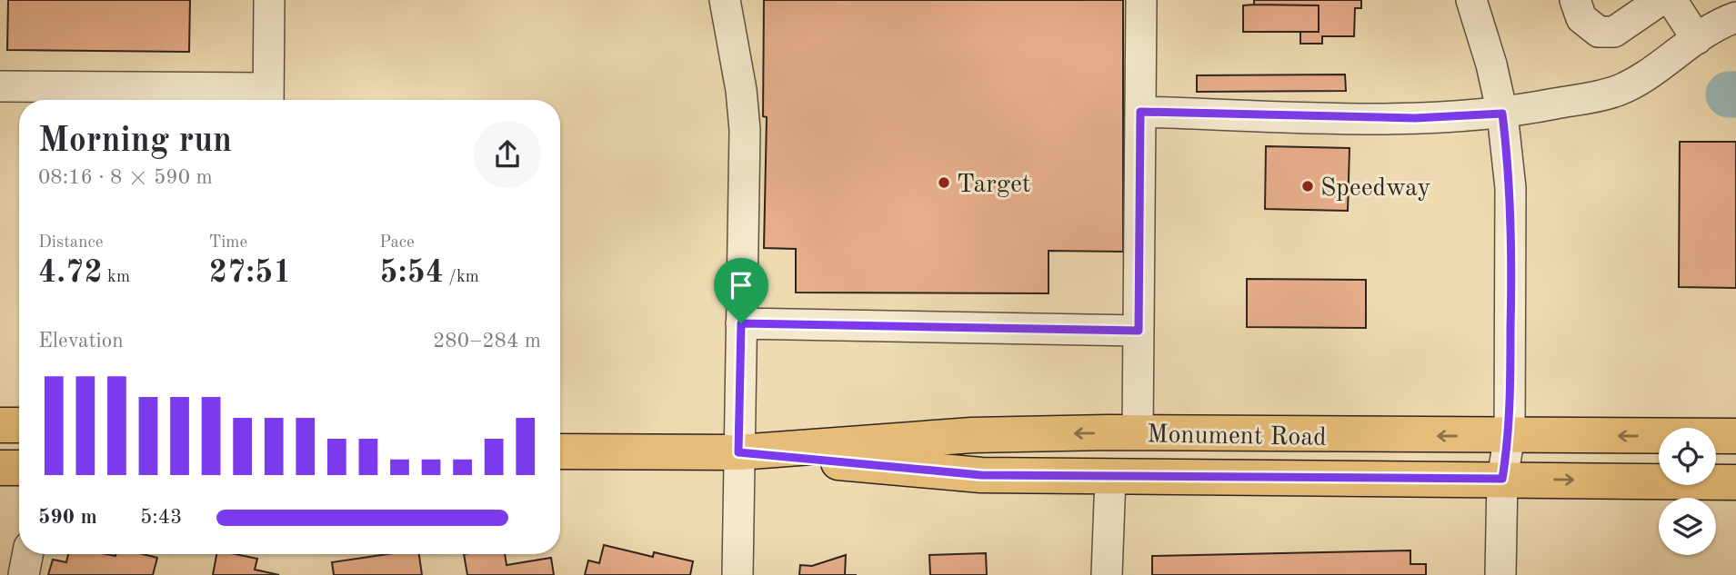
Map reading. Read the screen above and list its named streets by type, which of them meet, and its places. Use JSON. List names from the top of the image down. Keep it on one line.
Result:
{"streets":{"main road":["Monument Road"]},"places":["Target","Speedway"],"page":{"heading":["Morning run","08:16 · 8 × 590 m"],"stats":[["Distance","4.72 km"],["Time","27:51"],["Pace","5:54 /km"]],"chart":["Elevation","280–284 m"],"list":[{"name":"590 m","note":"5:43"}]}}
